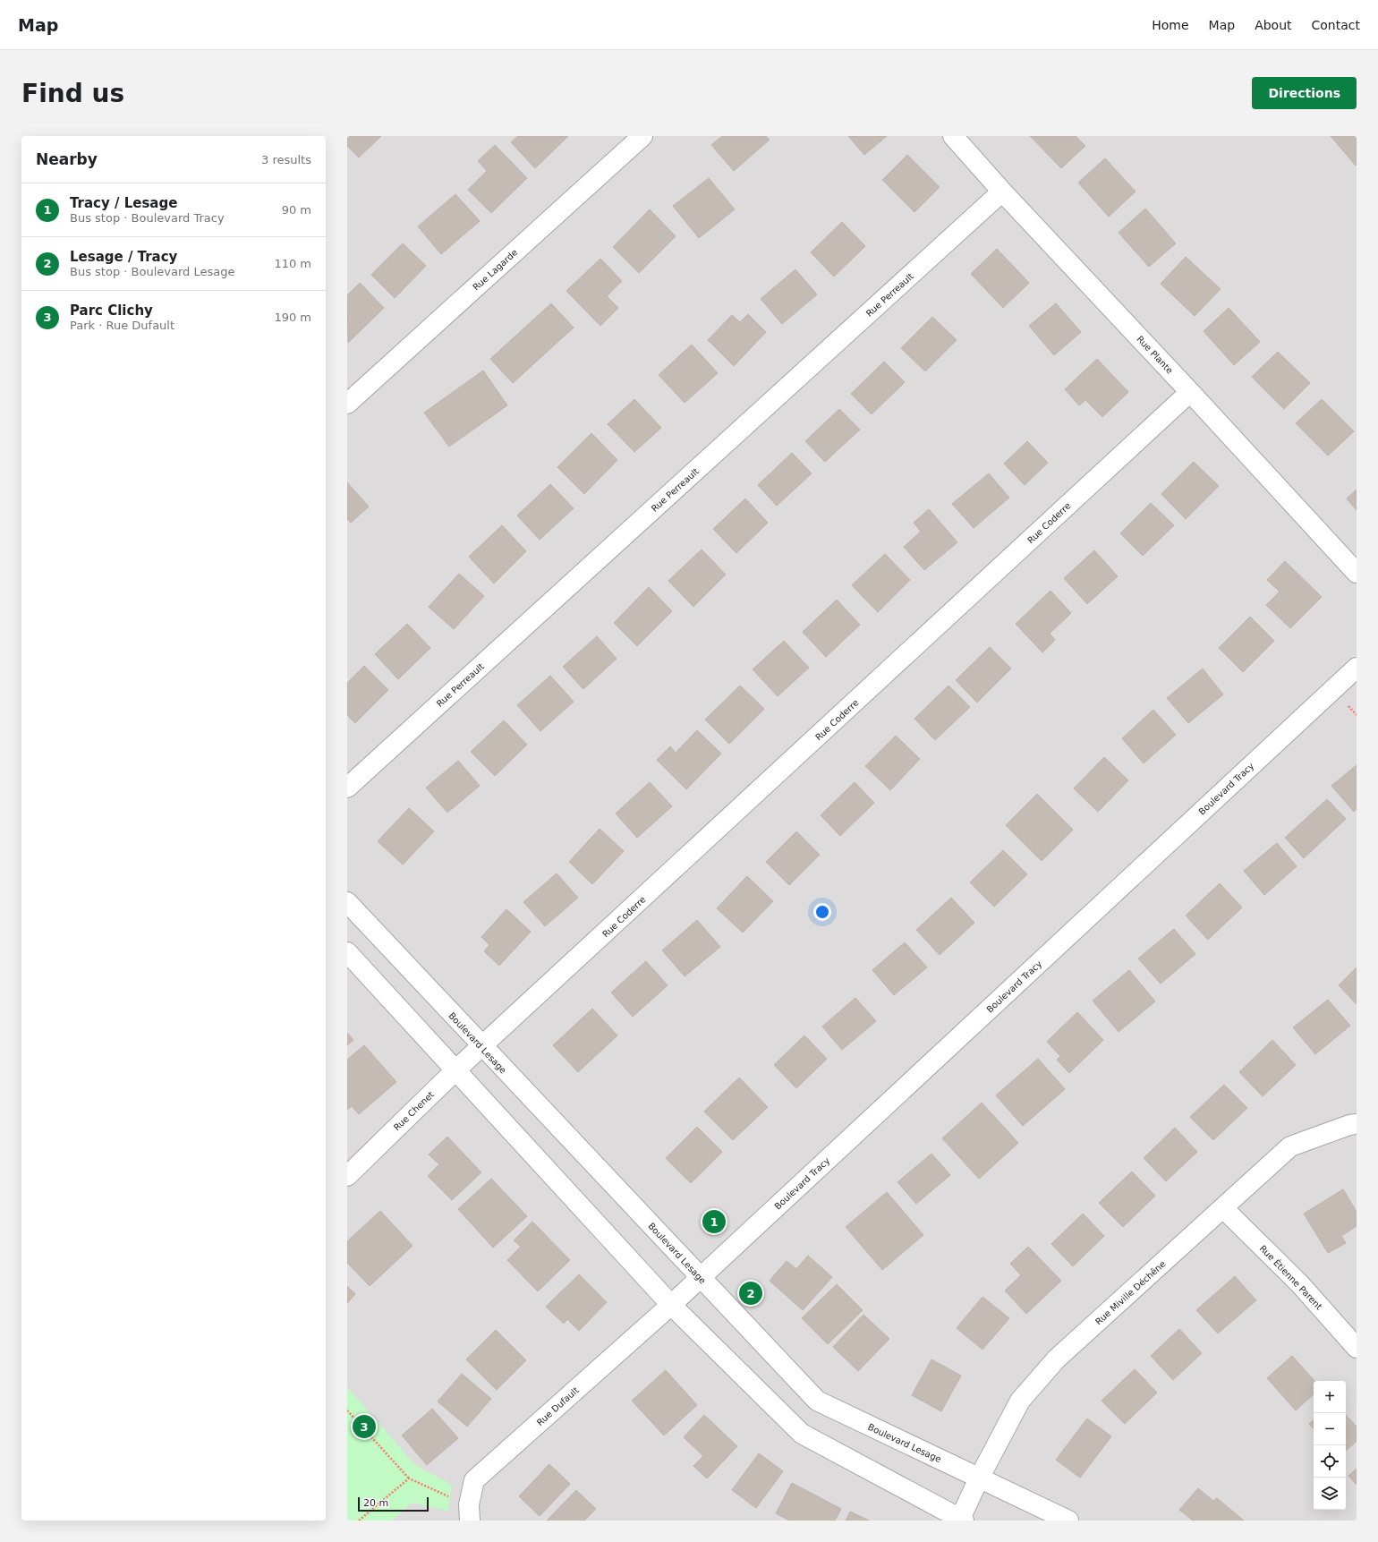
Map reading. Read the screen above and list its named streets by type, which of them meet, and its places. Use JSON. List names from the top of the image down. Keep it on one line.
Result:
{"streets":{"street":["Rue Lagarde","Rue Perreault","Rue Plante","Rue Coderre","Boulevard Tracy","Boulevard Lesage","Rue Chenet","Rue Étienne Parent","Rue Miville Déchêne","Rue Dufault"]},"crossings":[["Rue Perreault","Rue Plante"],["Rue Plante","Rue Coderre"],["Rue Coderre","Boulevard Lesage"],["Rue Coderre","Rue Chenet"],["Boulevard Tracy","Boulevard Lesage"],["Boulevard Tracy","Rue Dufault"],["Boulevard Lesage","Rue Chenet"],["Boulevard Lesage","Rue Miville Déchêne"],["Rue Étienne Parent","Rue Miville Déchêne"]],"scale_bar":"20 m","page":{"header":"Map","nav":["Home","Map","About","Contact"],"buttons":"Directions","title":"Find us","heading":["Nearby","3 results"],"list":[{"mark":"1","name":"Tracy / Lesage","note":"Bus stop · Boulevard Tracy","value":"90 m"},{"mark":"2","name":"Lesage / Tracy","note":"Bus stop · Boulevard Lesage","value":"110 m"},{"mark":"3","name":"Parc Clichy","note":"Park · Rue Dufault","value":"190 m"}],"pins":["1","2","3"],"map_buttons":["+","−"],"scale":"20 m"}}
